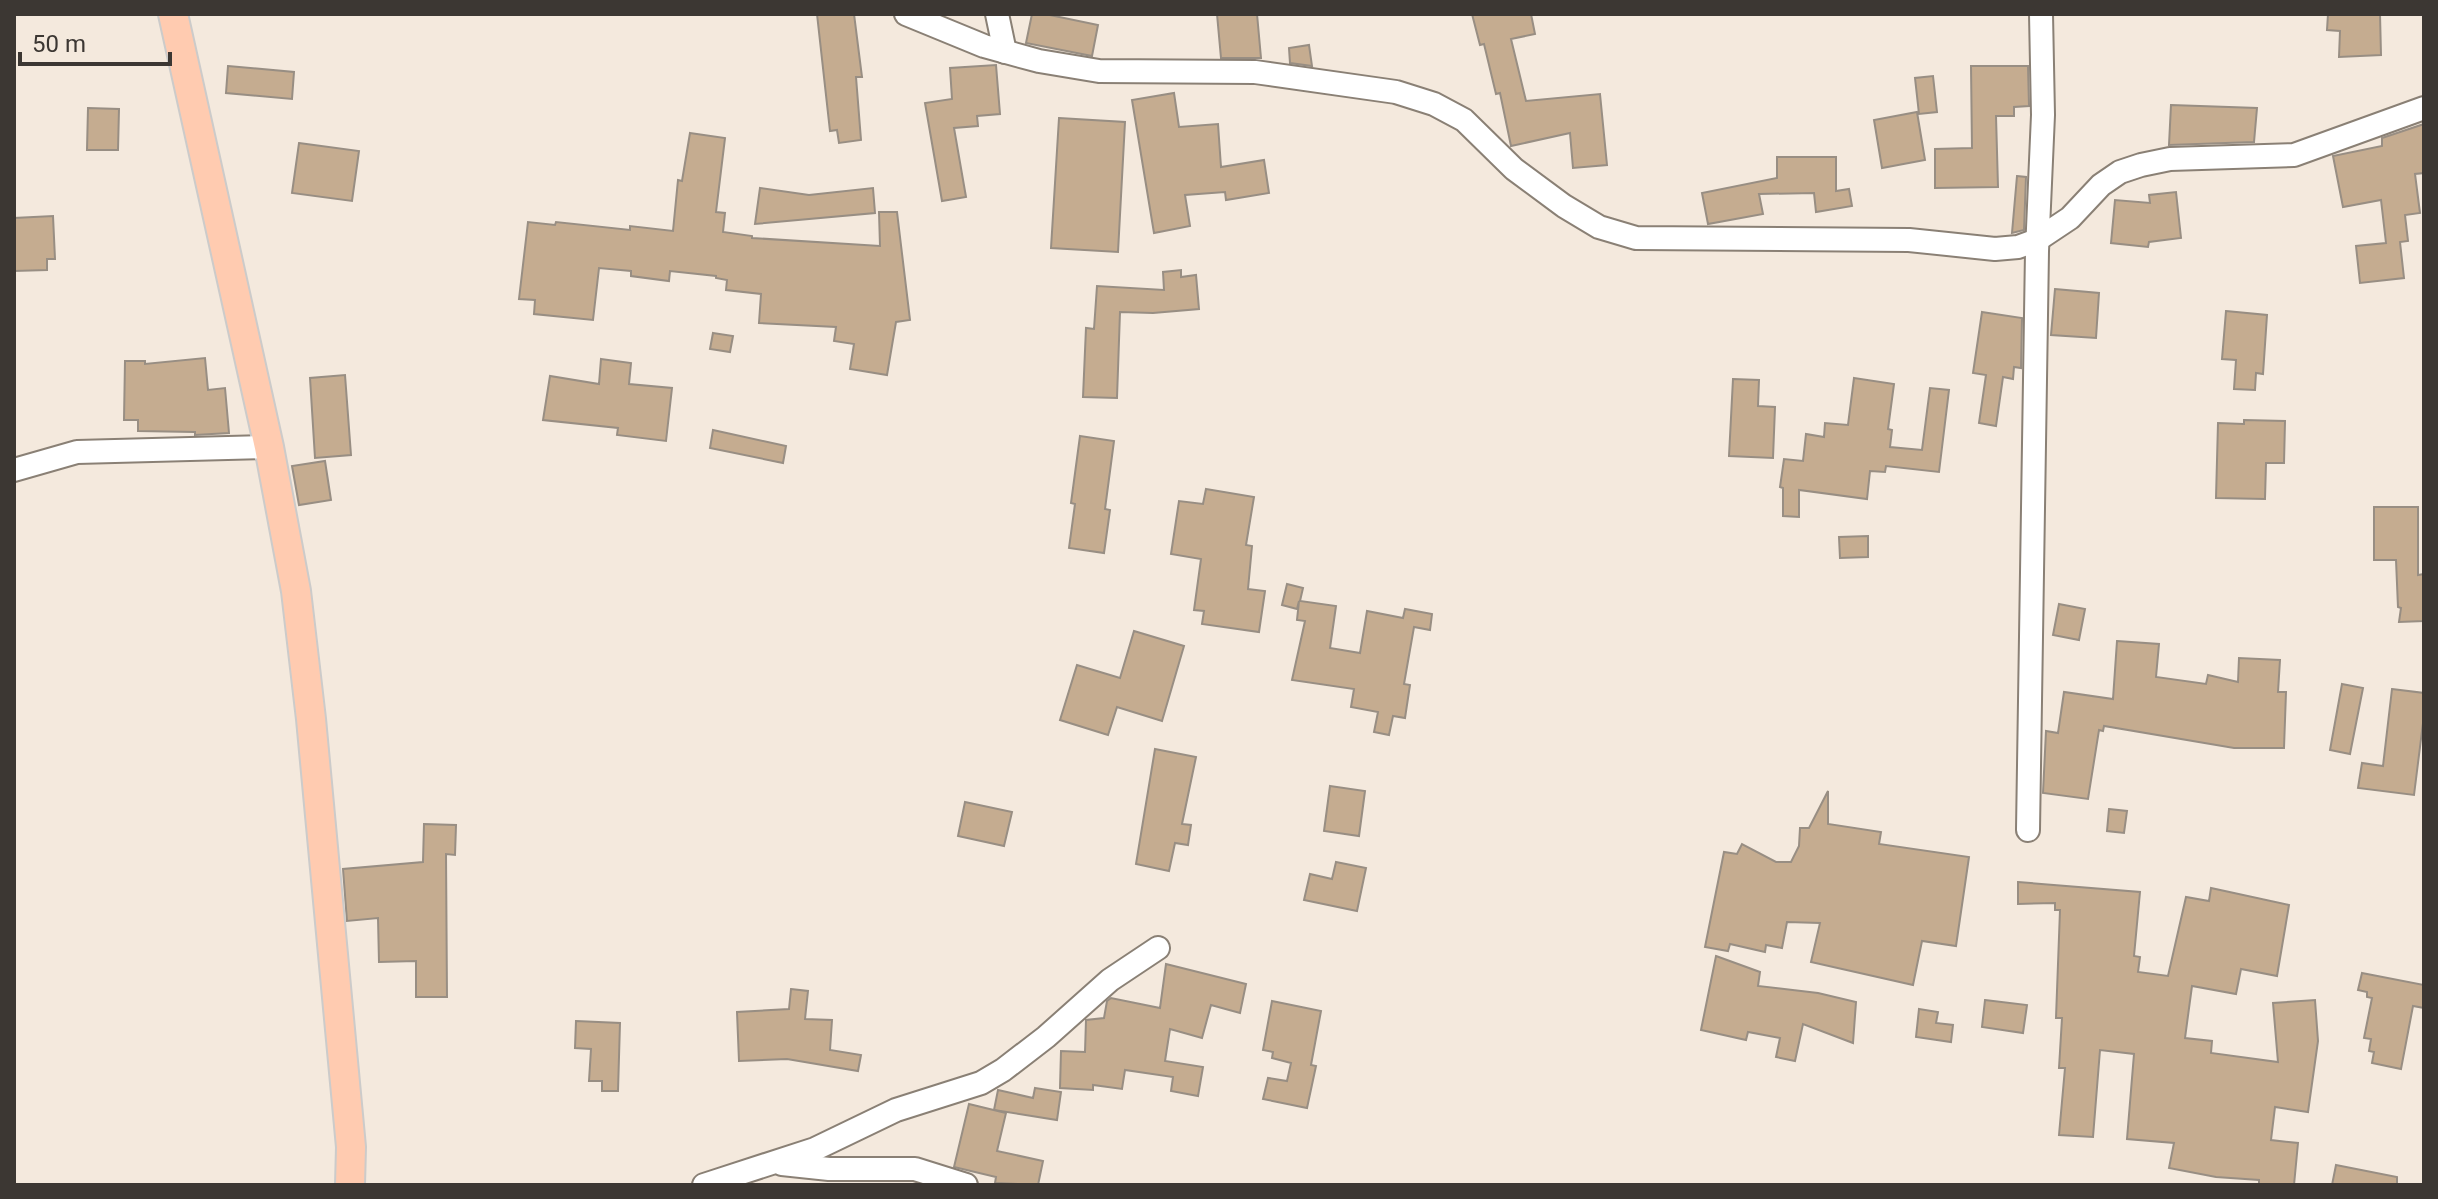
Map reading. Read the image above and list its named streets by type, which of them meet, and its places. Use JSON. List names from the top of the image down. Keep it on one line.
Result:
{"scale_bar":"50 m"}
